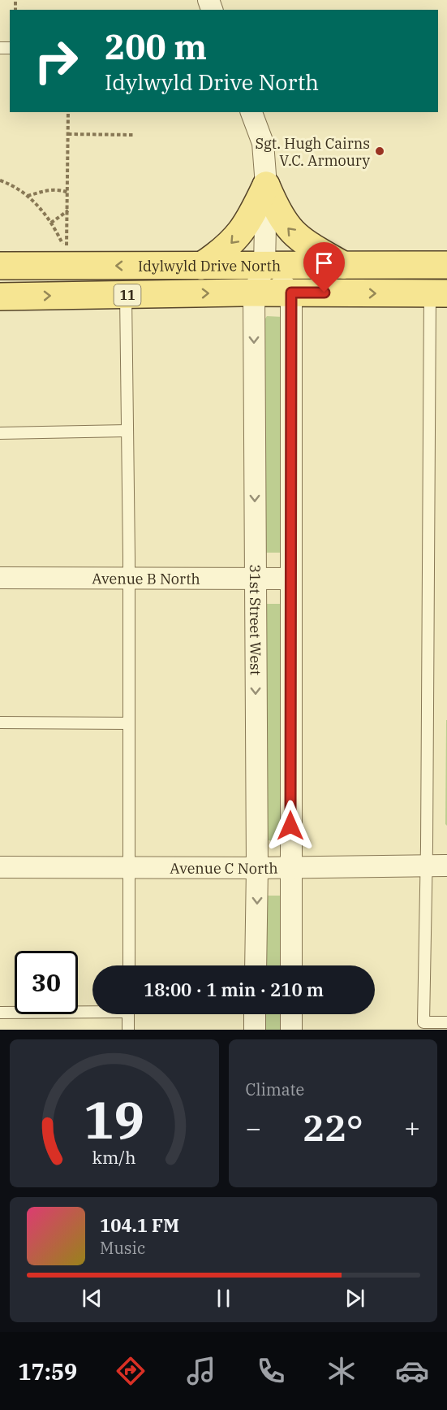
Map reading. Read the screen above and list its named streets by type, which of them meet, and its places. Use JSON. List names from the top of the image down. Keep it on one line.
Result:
{"streets":{"main road":["Idylwyld Drive North","11"],"street":["Avenue B North","31st Street West","Avenue C North"]},"crossings":[["Idylwyld Drive North","31st Street West"],["Avenue B North","31st Street West"],["31st Street West","Avenue C North"]],"places":["Sgt. Hugh Cairns V.C. Armoury"],"page":{"turn":["200 m","Idylwyld Drive North"],"limit":"30","trip":"18:00 · 1 min · 210 m","tile":"Climate","heat":["−","22°","+"],"song":["104.1 FM","Music"],"tabs":"17:59","gauge":["19","km/h"]}}
